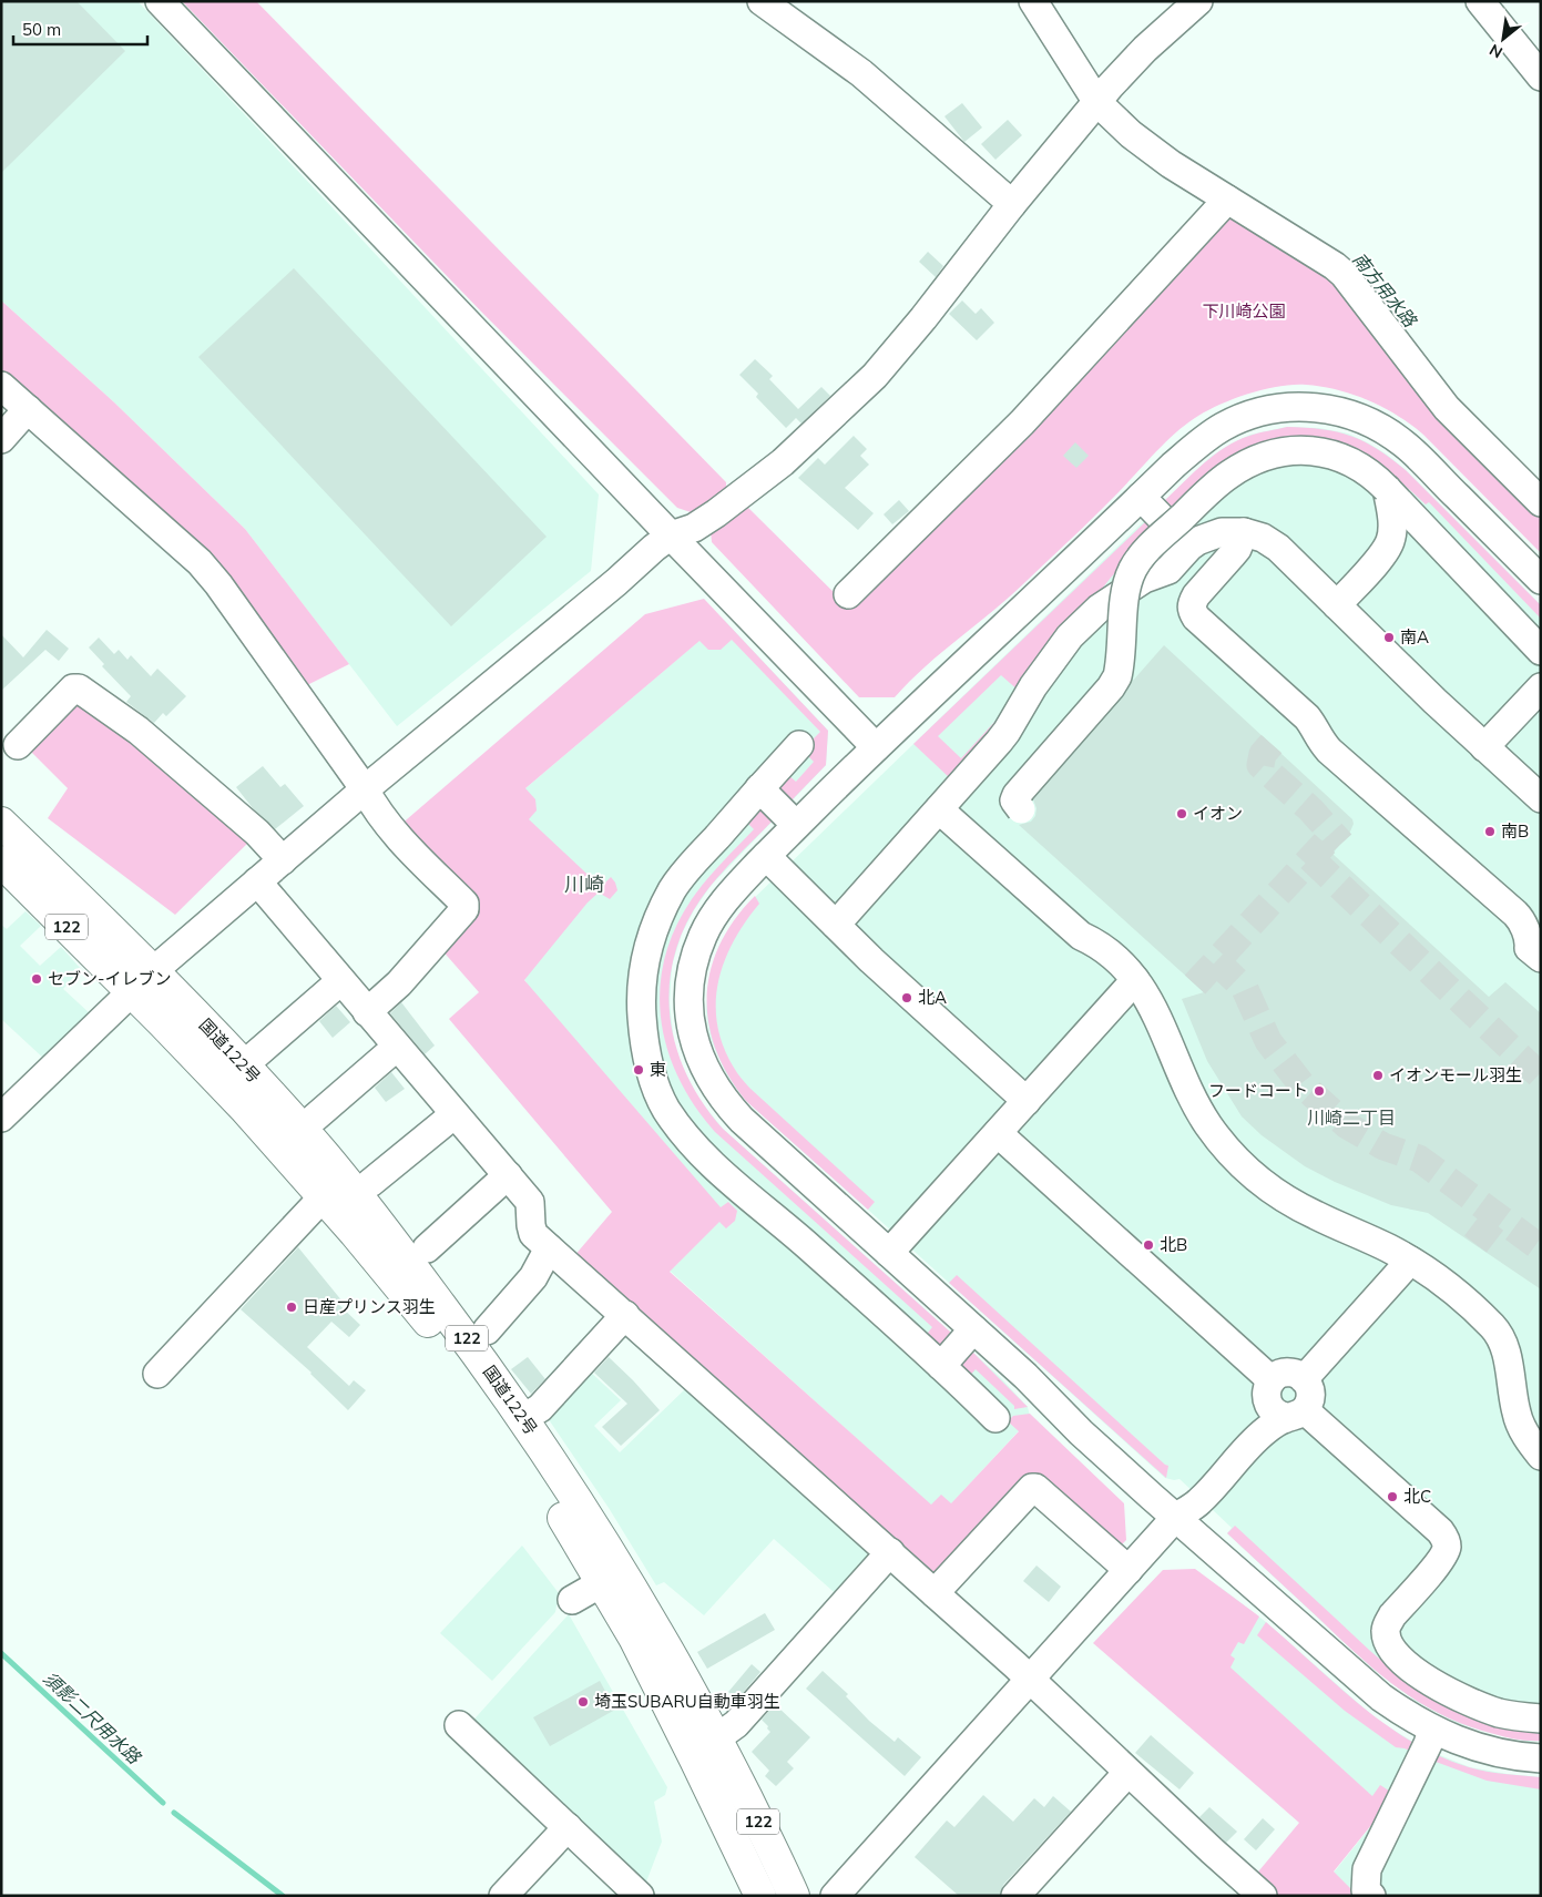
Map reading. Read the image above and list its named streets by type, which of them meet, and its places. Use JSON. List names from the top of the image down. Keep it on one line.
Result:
{"streets":{"highway":["122","国道122号"]},"districts":["川崎","川崎二丁目"],"water":["南方用水路","須影二尺用水路"],"parks":["下川崎公園"],"places":["南A","イオン","南B","セブン-イレブン","北A","東","イオンモール羽生","フードコート","北B","日産プリンス羽生","北C","埼玉SUBARU自動車羽生"],"scale_bar":"50 m","north":"bottom left"}
